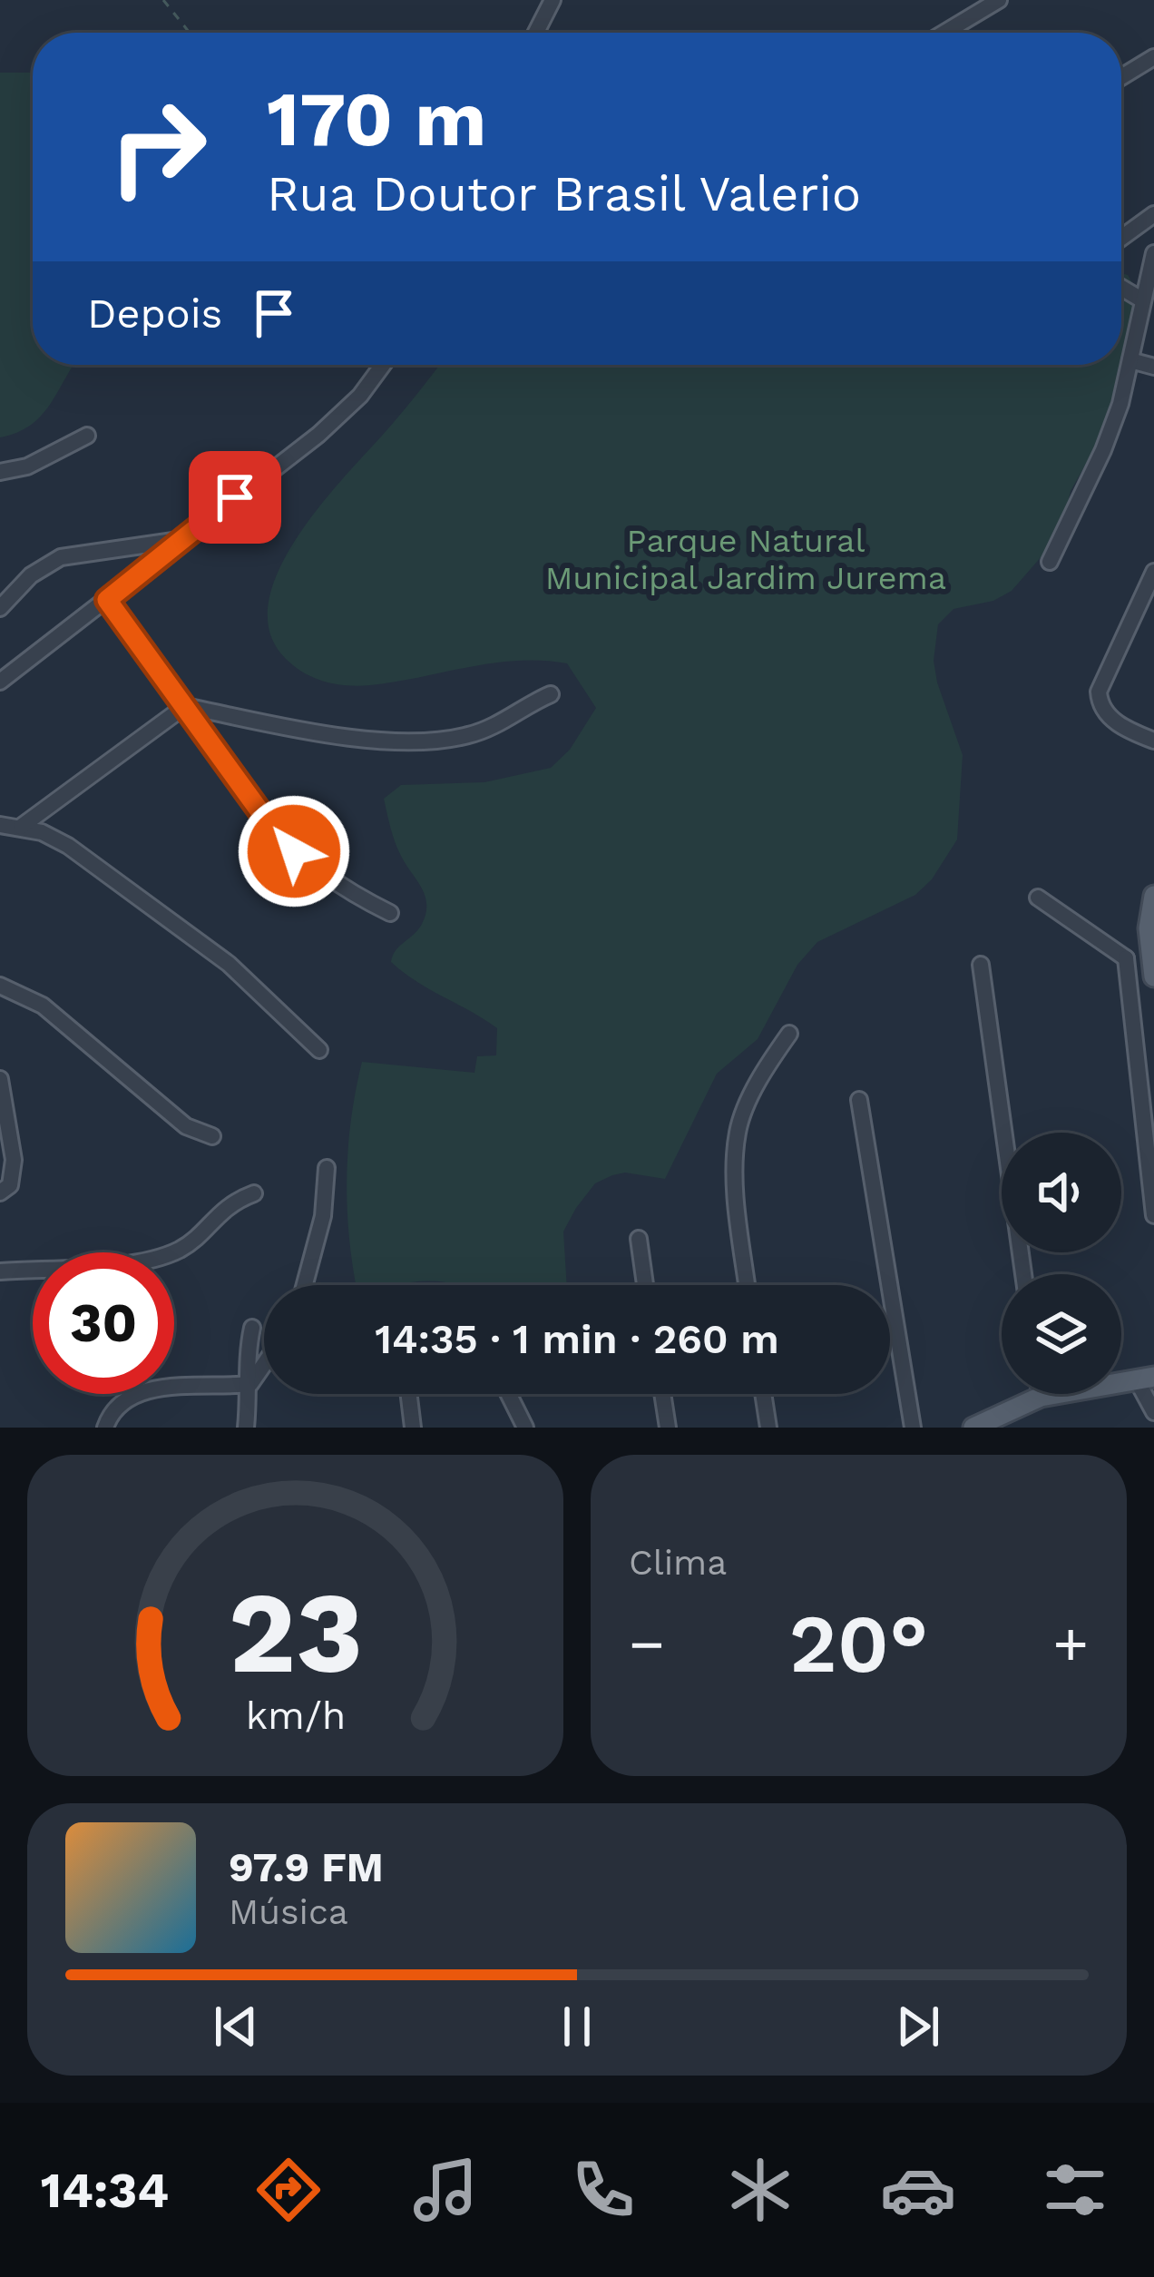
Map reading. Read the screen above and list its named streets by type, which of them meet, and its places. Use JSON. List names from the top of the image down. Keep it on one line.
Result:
{"parks":["Parque Natural Municipal Jardim Jurema"],"page":{"turn":["170 m","Rua Doutor Brasil Valerio"],"then":"Depois","limit":"30","trip":"14:35 · 1 min · 260 m","tile":"Clima","heat":["−","20°","+"],"song":["97.9 FM","Música"],"tabs":"14:34","gauge":["23","km/h"]}}
